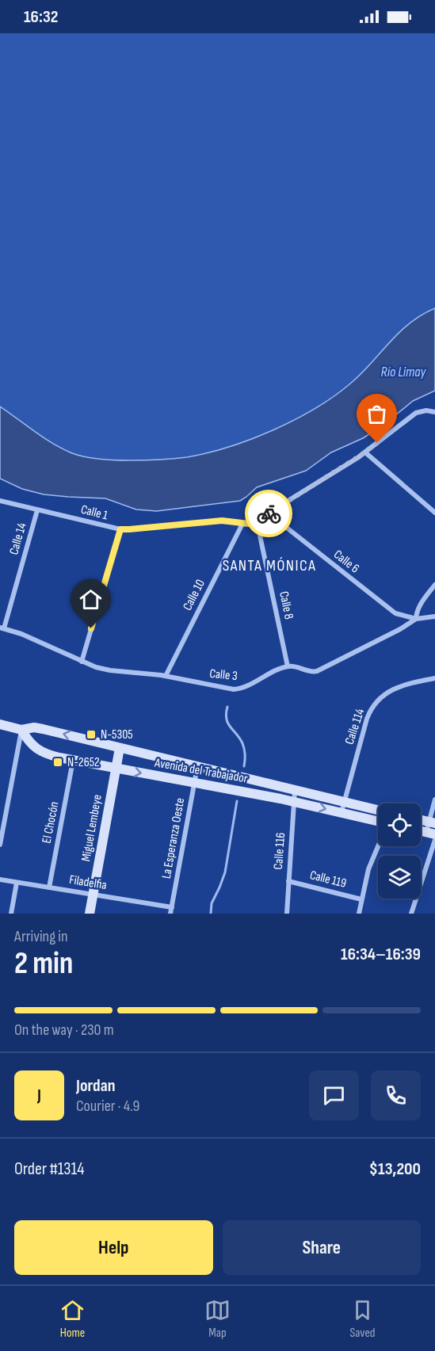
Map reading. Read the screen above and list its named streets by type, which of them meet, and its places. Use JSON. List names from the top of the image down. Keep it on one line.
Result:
{"streets":{"street":["Calle 1","Calle 14","Calle 6","Calle 10","Calle 8","Calle 3","Calle 114","Avenida del Trabajador","El Chocón","Miguel Lembeye","La Esperanza Oeste","Calle 116","Calle 119","Filadelfia"]},"crossings":[["Calle 1","Calle 14"],["Calle 1","Calle 6"],["Calle 1","Calle 10"],["Calle 1","Calle 8"],["Calle 14","Calle 3"],["Calle 10","Calle 3"],["Calle 8","Calle 3"],["Calle 114","Avenida del Trabajador"],["Avenida del Trabajador","El Chocón"],["Avenida del Trabajador","Miguel Lembeye"],["Avenida del Trabajador","La Esperanza Oeste"],["Avenida del Trabajador","Calle 116"],["El Chocón","Filadelfia"],["Miguel Lembeye","Filadelfia"],["La Esperanza Oeste","Filadelfia"],["Calle 116","Calle 119"]],"districts":["SANTA MÓNICA"],"water":["Río Limay"],"places":{"transit":["N-5305","N-2652"]},"page":{"status":"16:32","heading":["2 min","Arriving in","16:34–16:39"],"panel":["Jordan","Courier · 4.9","Order #1314","$13,200"],"bar":"On the way · 230 m","round":"J","buttons":["Help","Share"],"tabs":["Home","Map","Saved"]}}
